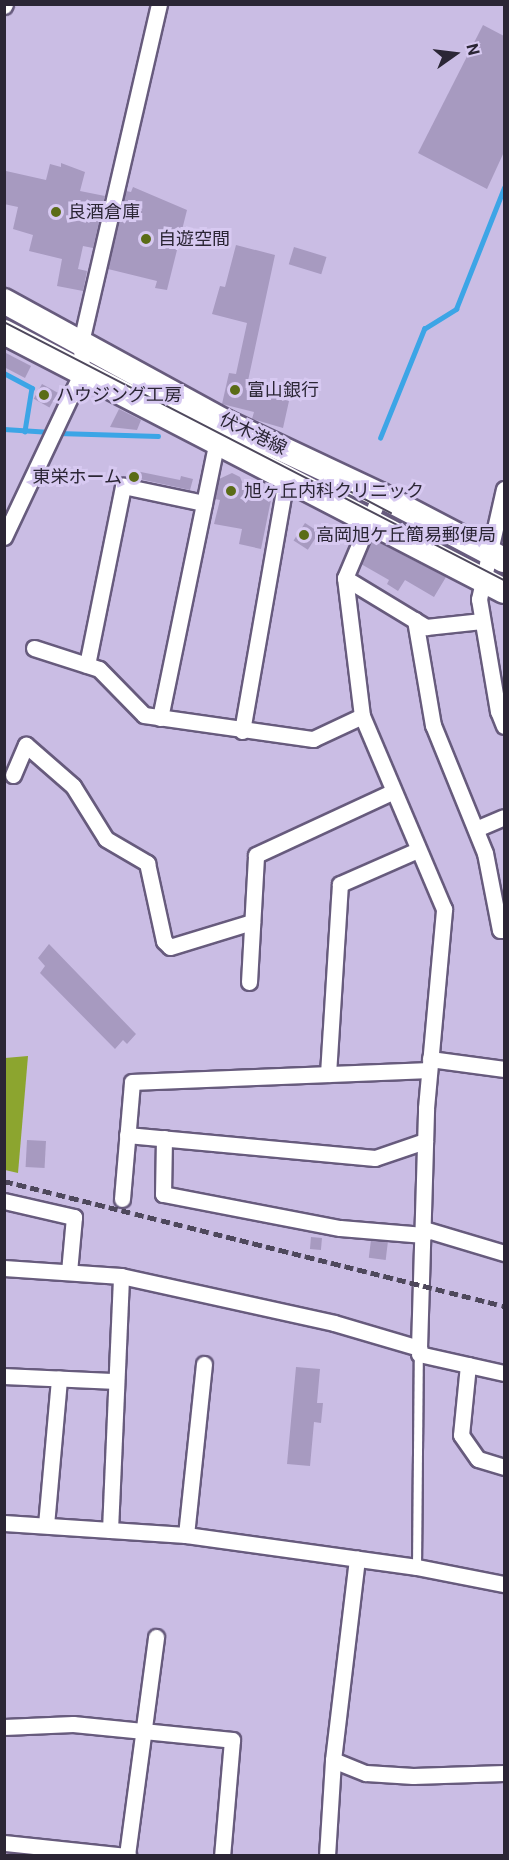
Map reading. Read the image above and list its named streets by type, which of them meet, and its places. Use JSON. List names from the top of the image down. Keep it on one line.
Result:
{"streets":{"main road":["伏木港線"]},"places":["良酒倉庫","自遊空間","富山銀行","ハウジング工房","東栄ホーム","旭ヶ丘内科クリニック","高岡旭ケ丘簡易郵便局"],"north":"right"}
